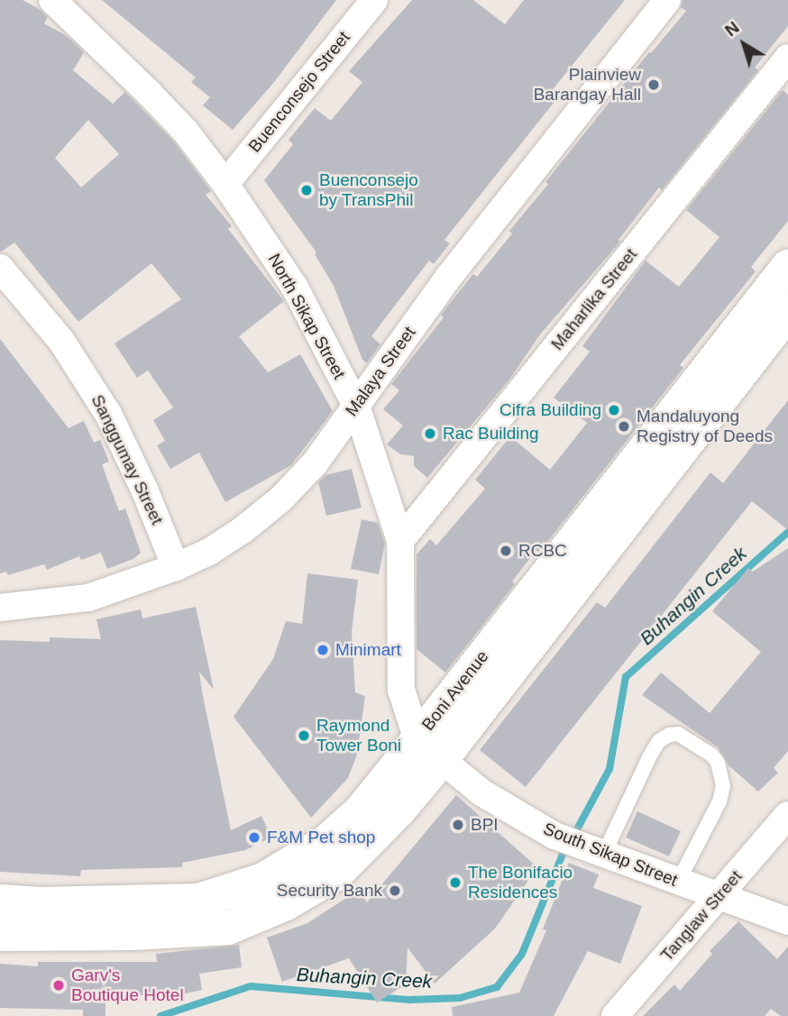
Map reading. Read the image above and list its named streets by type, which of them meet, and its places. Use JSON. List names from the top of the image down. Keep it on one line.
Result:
{"streets":{"main road":["Boni Avenue"],"street":["Buenconsejo Street","Maharlika Street","North Sikap Street","Malaya Street","Sanggumay Street","South Sikap Street","Tanglaw Street"]},"crossings":[["Buenconsejo Street","North Sikap Street"],["Maharlika Street","North Sikap Street"],["North Sikap Street","Malaya Street"],["North Sikap Street","Boni Avenue"],["North Sikap Street","South Sikap Street"],["Malaya Street","Sanggumay Street"],["Boni Avenue","South Sikap Street"],["South Sikap Street","Tanglaw Street"]],"water":["Buhangin Creek"],"places":["Plainview Barangay Hall","Buenconsejo by TransPhil","Cifra Building","Mandaluyong Registry of Deeds","Rac Building","RCBC","Minimart","Raymond Tower Boni","BPI","F&M Pet shop","The Bonifacio Residences","Security Bank","Garv's Boutique Hotel"],"north":"top left"}
